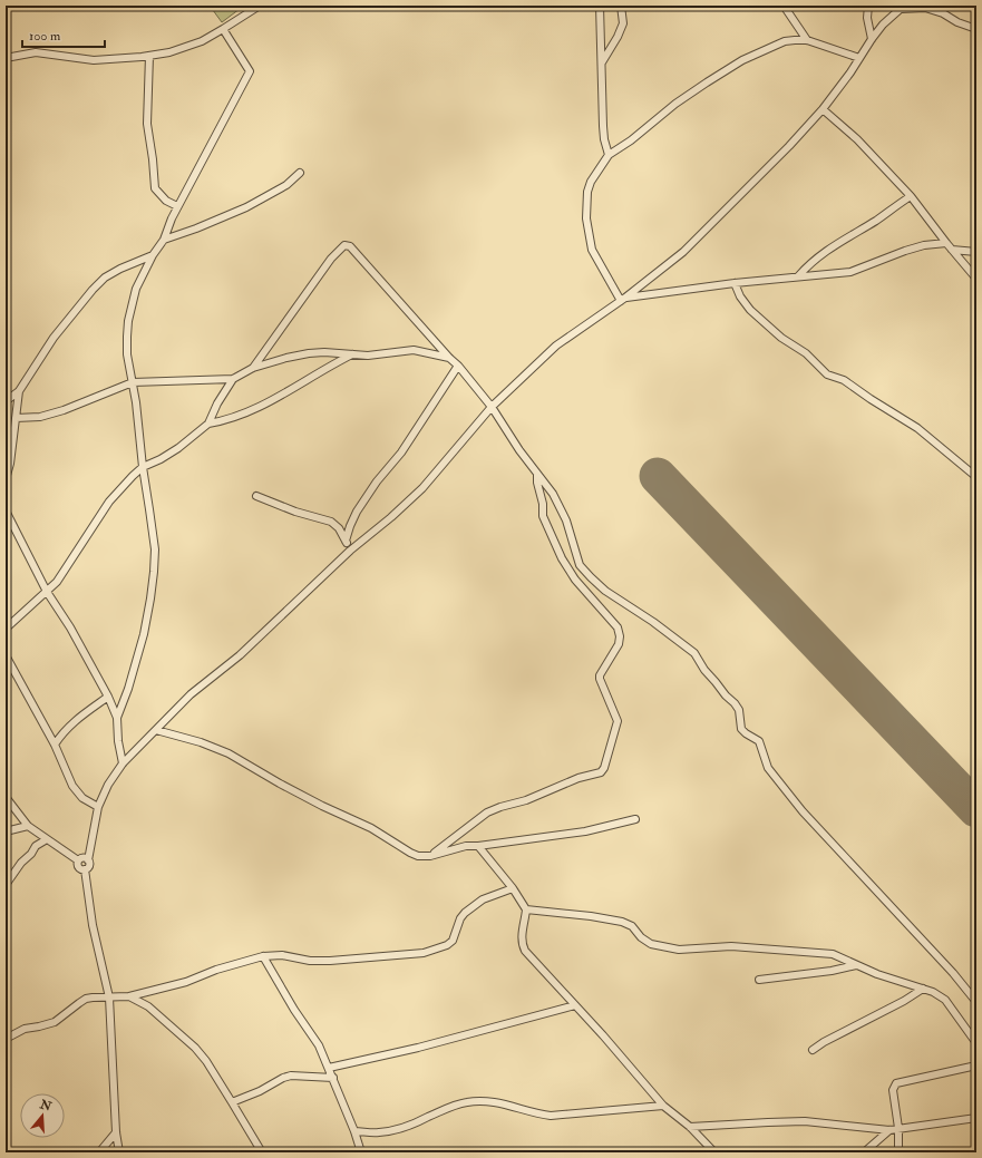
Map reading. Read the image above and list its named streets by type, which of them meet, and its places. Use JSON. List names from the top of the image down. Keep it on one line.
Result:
{"scale_bar":"100 m","north":"top"}
